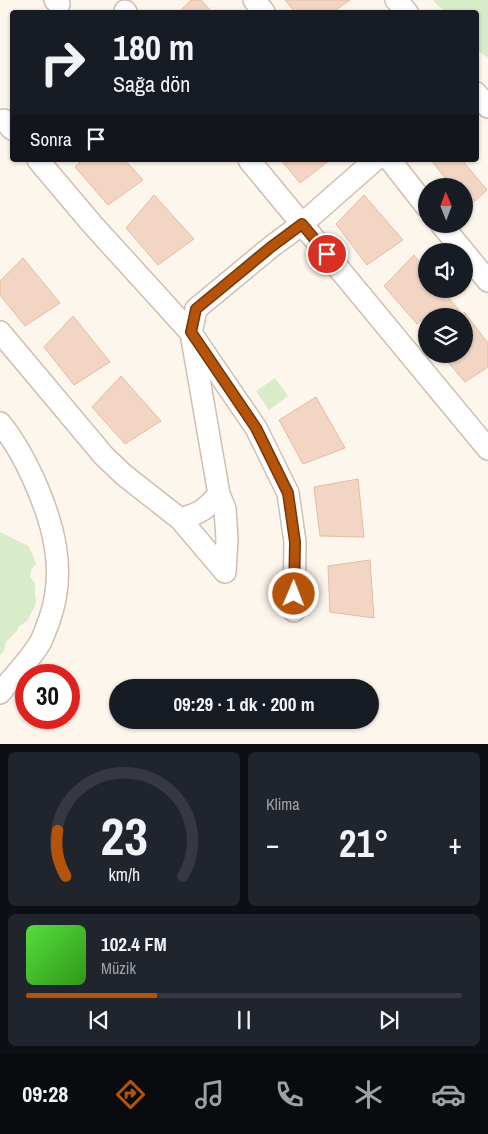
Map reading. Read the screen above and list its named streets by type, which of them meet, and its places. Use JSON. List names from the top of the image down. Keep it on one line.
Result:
{"north":"top","page":{"turn":["180 m","Sağa dön"],"then":"Sonra","limit":"30","trip":"09:29 · 1 dk · 200 m","tile":"Klima","heat":["−","21°","+"],"song":["102.4 FM","Müzik"],"tabs":"09:28","gauge":["23","km/h"]}}
